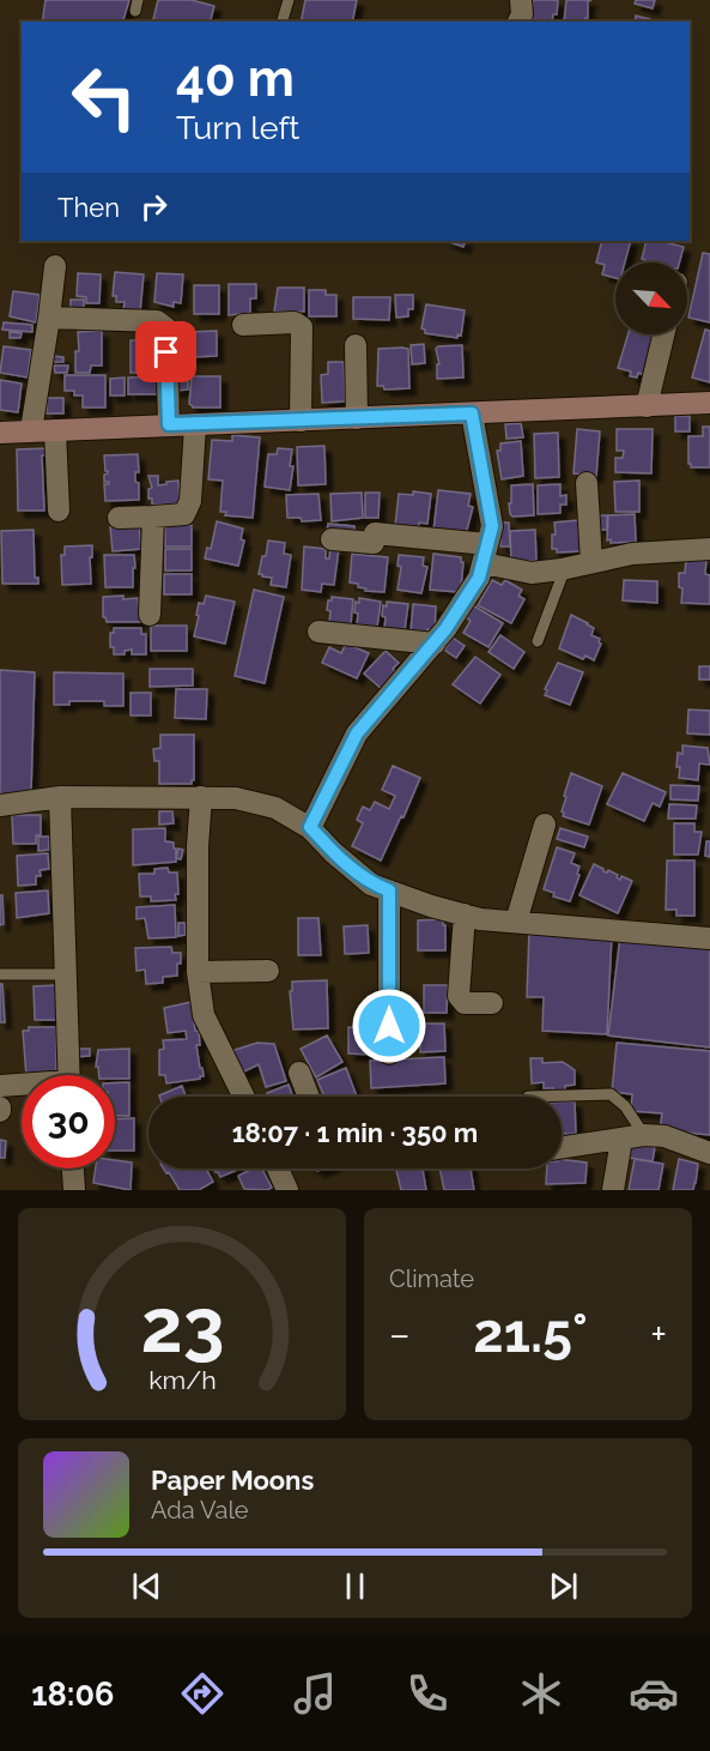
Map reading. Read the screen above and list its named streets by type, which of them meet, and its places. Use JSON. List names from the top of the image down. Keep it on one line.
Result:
{"north":"bottom right","page":{"turn":["40 m","Turn left"],"then":"Then","limit":"30","trip":"18:07 · 1 min · 350 m","tile":"Climate","heat":["−","21.5°","+"],"song":["Paper Moons","Ada Vale"],"tabs":"18:06","gauge":["23","km/h"]}}
